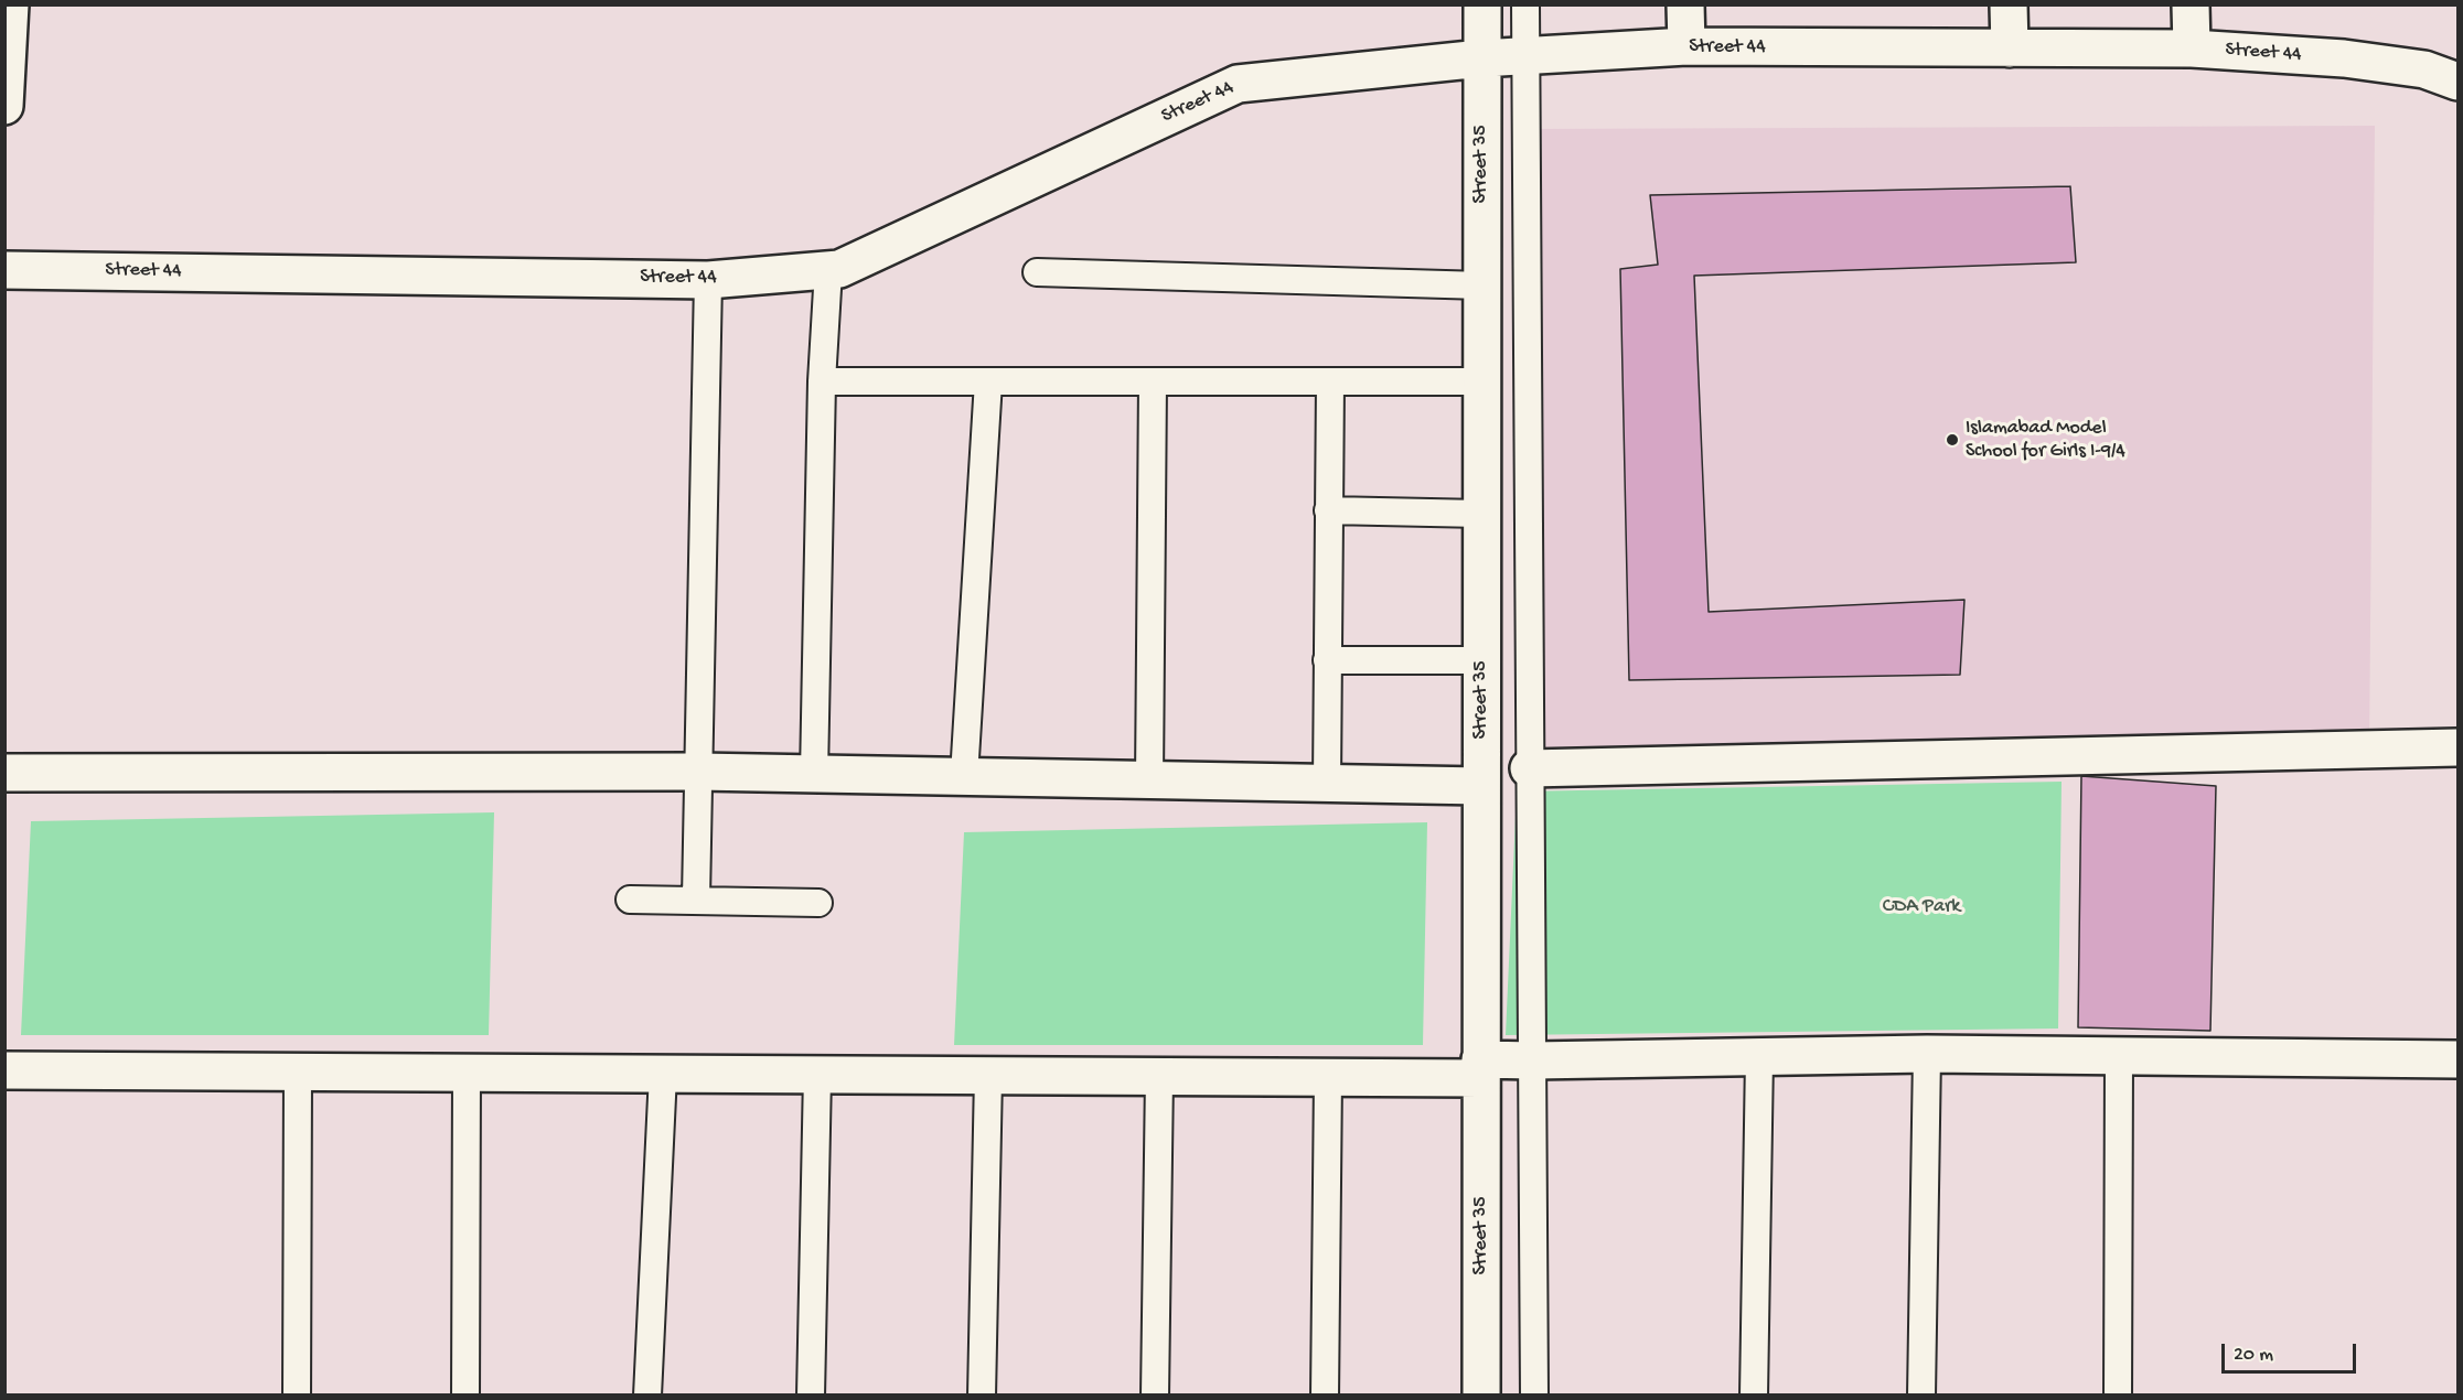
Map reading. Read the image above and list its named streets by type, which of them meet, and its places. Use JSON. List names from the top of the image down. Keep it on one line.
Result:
{"streets":{"street":["Street 44","Street 35"]},"crossings":[["Street 44","Street 35"]],"parks":["CDA Park"],"places":["Islamabad Model School for Girls I-9/4"],"scale_bar":"20 m"}
